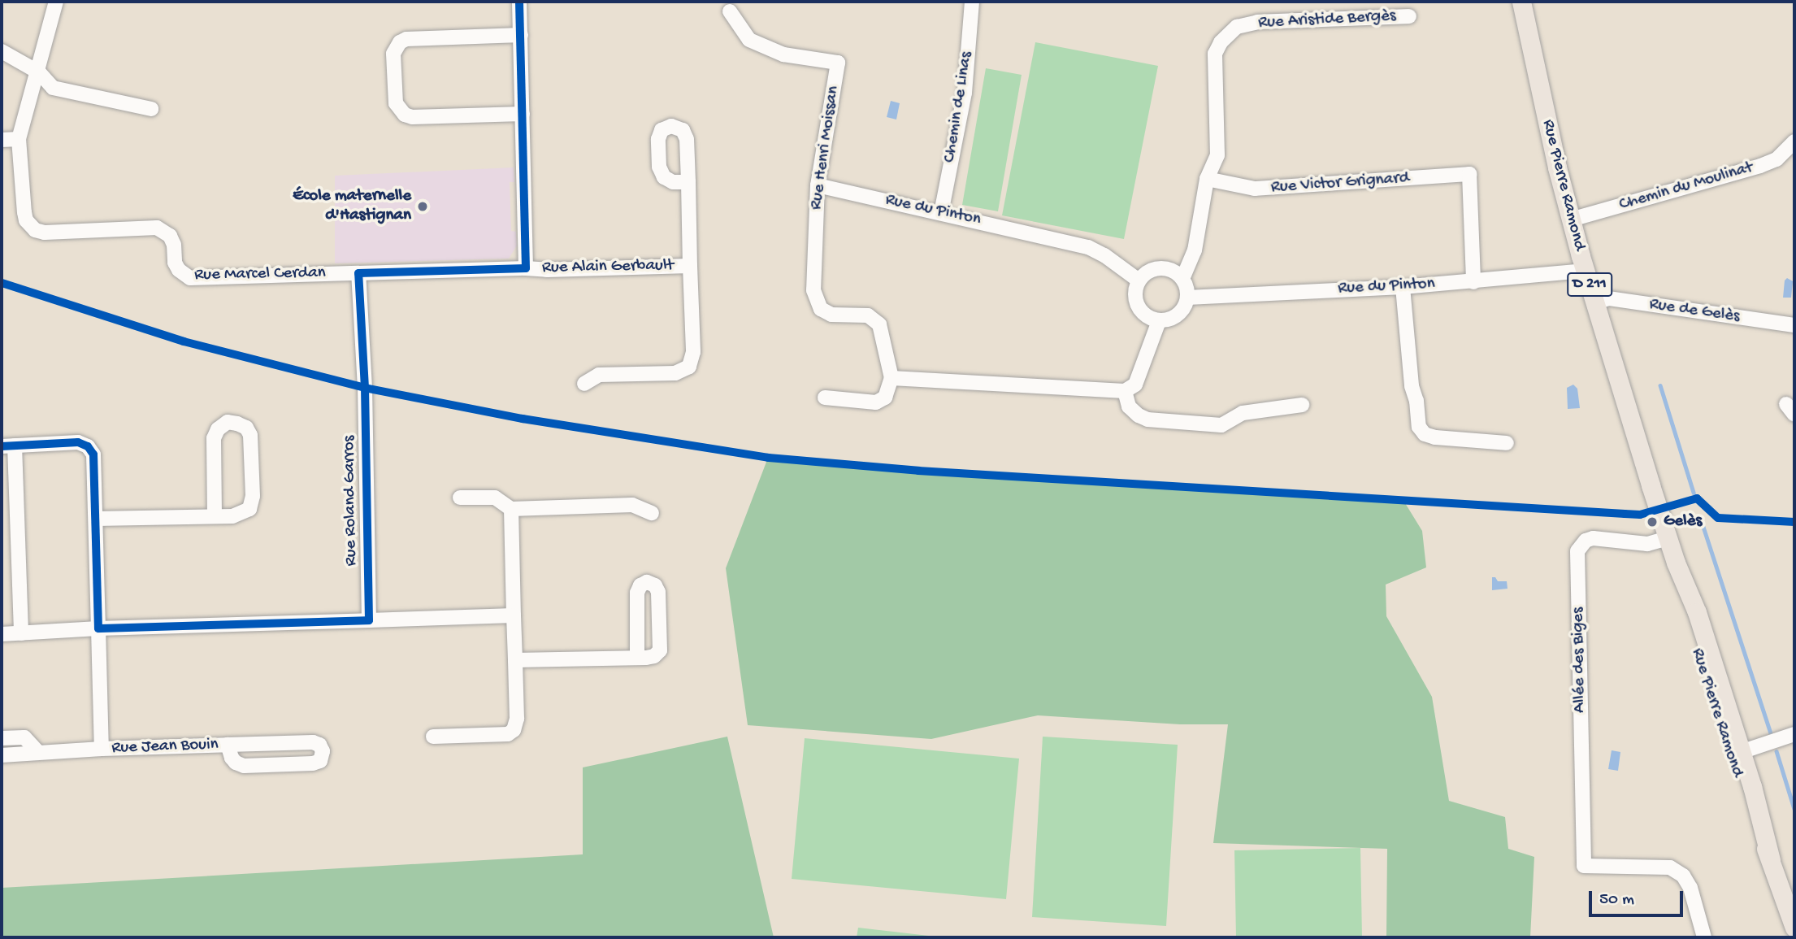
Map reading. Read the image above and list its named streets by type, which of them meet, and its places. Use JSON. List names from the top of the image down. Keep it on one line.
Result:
{"streets":{"main road":["Rue Pierre Ramond","D 211"],"street":["Rue Aristide Bergès","Chemin de Linas","Rue Henri Moissan","Rue Victor Grignard","Chemin du Moulinat","Rue du Pinton","Rue Alain Gerbault","Rue Marcel Cerdan","Rue de Gelès","Rue Roland Garros","Allée des Biges","Rue Jean Bouin"]},"crossings":[["Rue Aristide Bergès","Rue Victor Grignard"],["Chemin de Linas","Rue du Pinton"],["Rue Henri Moissan","Rue du Pinton"],["Rue Victor Grignard","Rue du Pinton"],["Rue Pierre Ramond","Chemin du Moulinat"],["Rue Pierre Ramond","Rue du Pinton"],["Rue Pierre Ramond","Rue de Gelès"],["Rue Pierre Ramond","Allée des Biges"],["Rue Marcel Cerdan","Rue Roland Garros"]],"places":["École maternelle d'Hastignan","Gelès"],"scale_bar":"50 m"}
